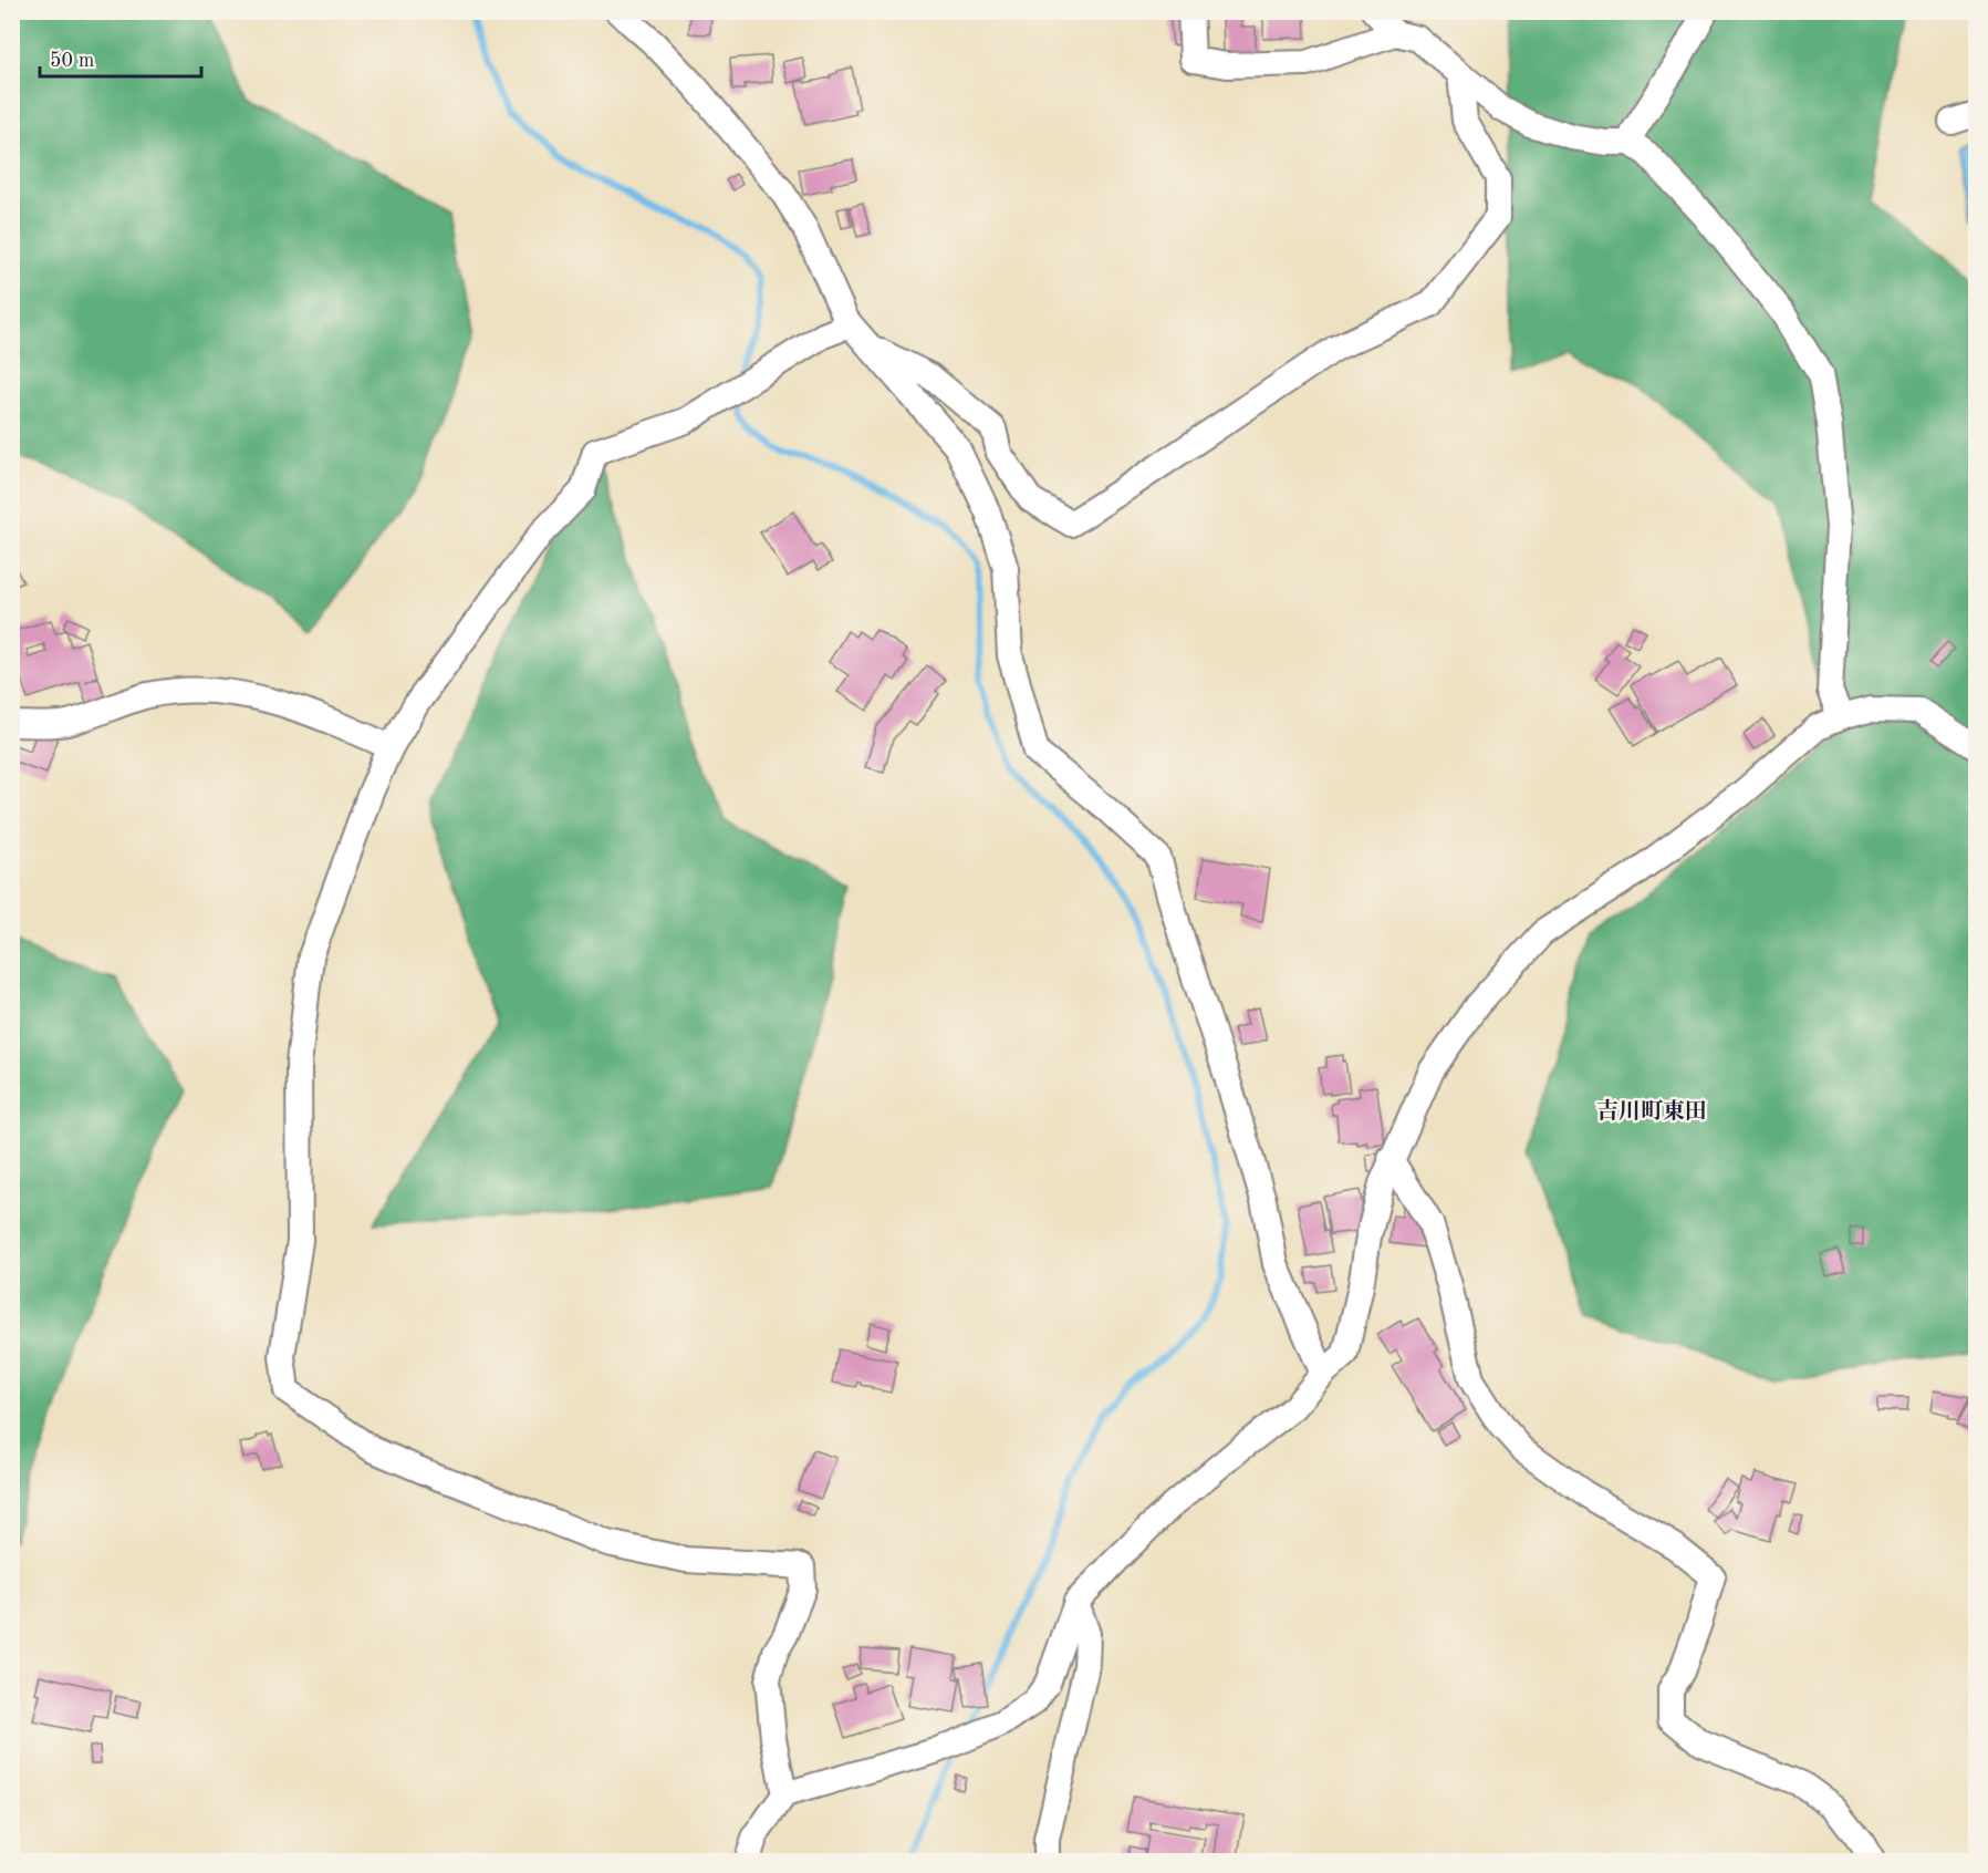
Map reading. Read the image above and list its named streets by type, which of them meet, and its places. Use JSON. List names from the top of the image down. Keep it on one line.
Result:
{"districts":["吉川町東田"],"scale_bar":"50 m"}
